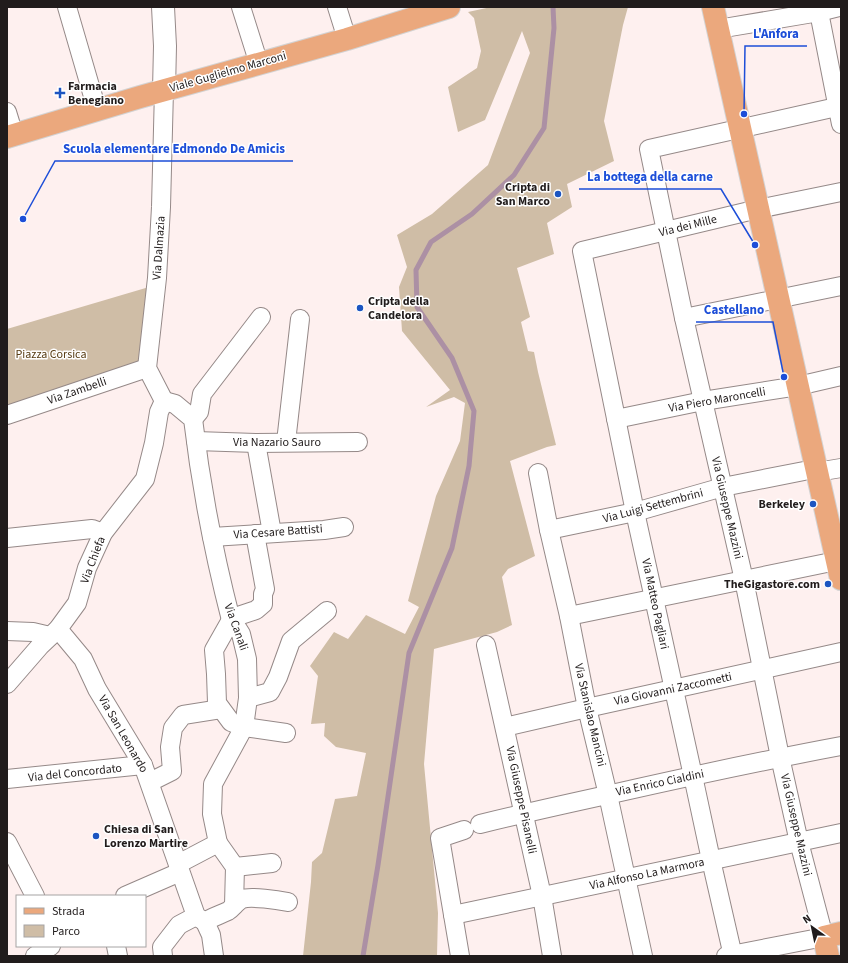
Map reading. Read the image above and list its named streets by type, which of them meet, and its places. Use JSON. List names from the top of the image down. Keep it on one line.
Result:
{"streets":{"main road":["Viale Guglielmo Marconi"],"street":["Via dei Mille","Via Dalmazia","Via Zambelli","Via Piero Maroncelli","Via Nazario Sauro","Via Luigi Settembrini","Via Giuseppe Mazzini","Via Cesare Battisti","Via Chiefa","Via Matteo Pagliari","Via Canali","Via Giovanni Zaccometti","Via Stanislao Mancini","Via San Leonardo","Via del Concordato","Via Enrico Cialdini","Via Giuseppe Pisanelli","Via Alfonso La Marmora"]},"crossings":[["Viale Guglielmo Marconi","Via Dalmazia"],["Via dei Mille","Via Giuseppe Mazzini"],["Via dei Mille","Via Matteo Pagliari"],["Via Dalmazia","Via Zambelli"],["Via Piero Maroncelli","Via Giuseppe Mazzini"],["Via Piero Maroncelli","Via Matteo Pagliari"],["Via Nazario Sauro","Via Canali"],["Via Luigi Settembrini","Via Giuseppe Mazzini"],["Via Luigi Settembrini","Via Matteo Pagliari"],["Via Luigi Settembrini","Via Stanislao Mancini"],["Via Giuseppe Mazzini","Via Giovanni Zaccometti"],["Via Giuseppe Mazzini","Via Enrico Cialdini"],["Via Giuseppe Mazzini","Via Alfonso La Marmora"],["Via Cesare Battisti","Via Canali"],["Via Chiefa","Via San Leonardo"],["Via Matteo Pagliari","Via Giovanni Zaccometti"],["Via Matteo Pagliari","Via Enrico Cialdini"],["Via Matteo Pagliari","Via Alfonso La Marmora"],["Via Giovanni Zaccometti","Via Stanislao Mancini"],["Via Giovanni Zaccometti","Via Giuseppe Pisanelli"],["Via Stanislao Mancini","Via Enrico Cialdini"],["Via Stanislao Mancini","Via Alfonso La Marmora"],["Via San Leonardo","Via del Concordato"],["Via Enrico Cialdini","Via Giuseppe Pisanelli"],["Via Enrico Cialdini","Via Alfonso La Marmora"],["Via Giuseppe Pisanelli","Via Alfonso La Marmora"]],"parks":["Piazza Corsica"],"places":{"health":["Farmacia Benegiano"],"other":["L'Anfora","Cripta di San Marco","Scuola elementare Edmondo De Amicis","La bottega della carne","Cripta della Candelora","Castellano","Berkeley","TheGigastore.com","Chiesa di San Lorenzo Martire"]},"legend":["Strada","Parco"],"north":"top left"}
